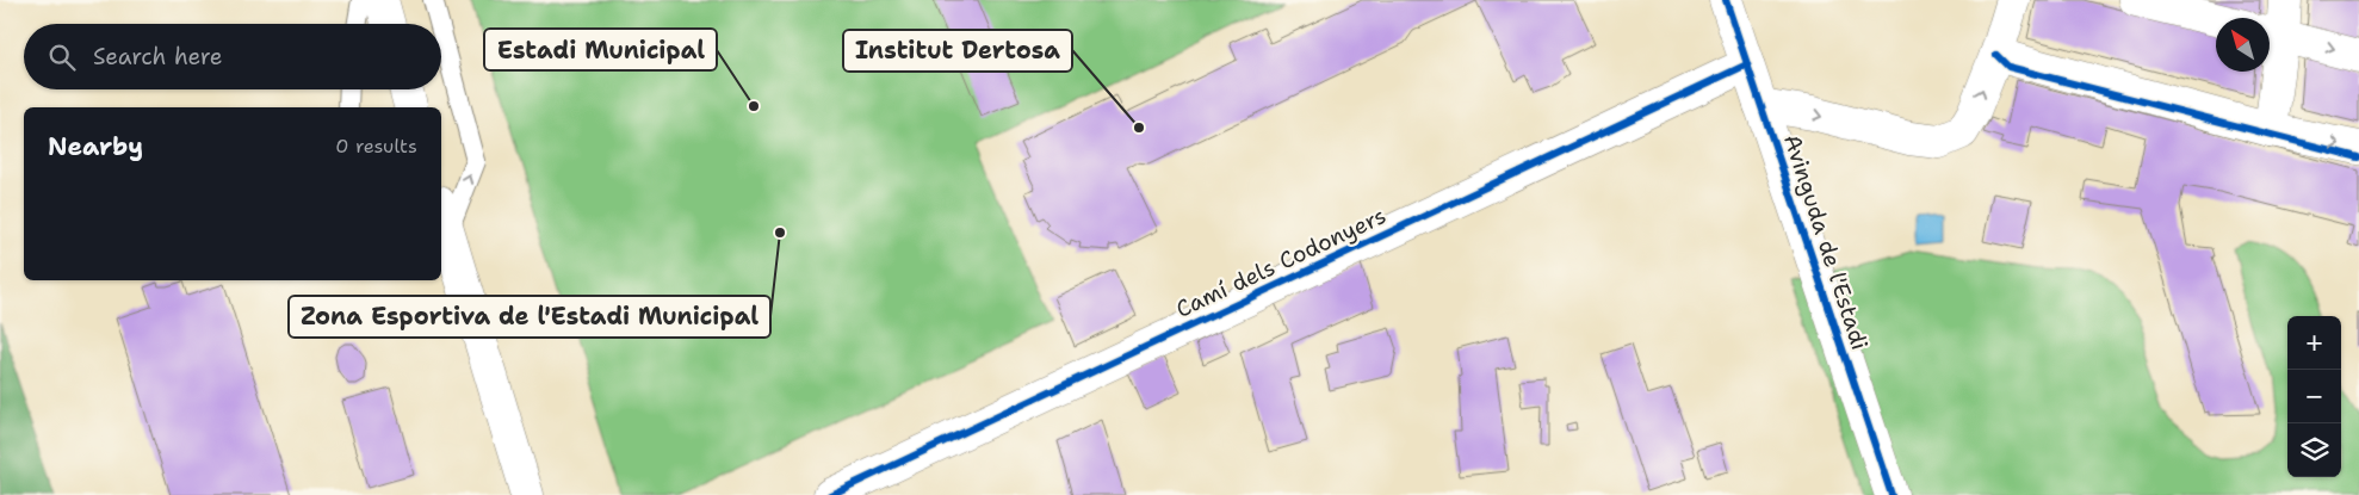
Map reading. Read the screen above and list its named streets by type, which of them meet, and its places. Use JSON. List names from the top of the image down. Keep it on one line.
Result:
{"streets":{"street":["Avinguda de l'Estadi","Camí dels Codonyers"]},"crossings":[["Avinguda de l'Estadi","Camí dels Codonyers"]],"places":["Estadi Municipal","Institut Dertosa","Zona Esportiva de l'Estadi Municipal"],"north":"top left","page":{"search":"Search here","heading":["Nearby","0 results"],"map_buttons":["+","−"]}}
